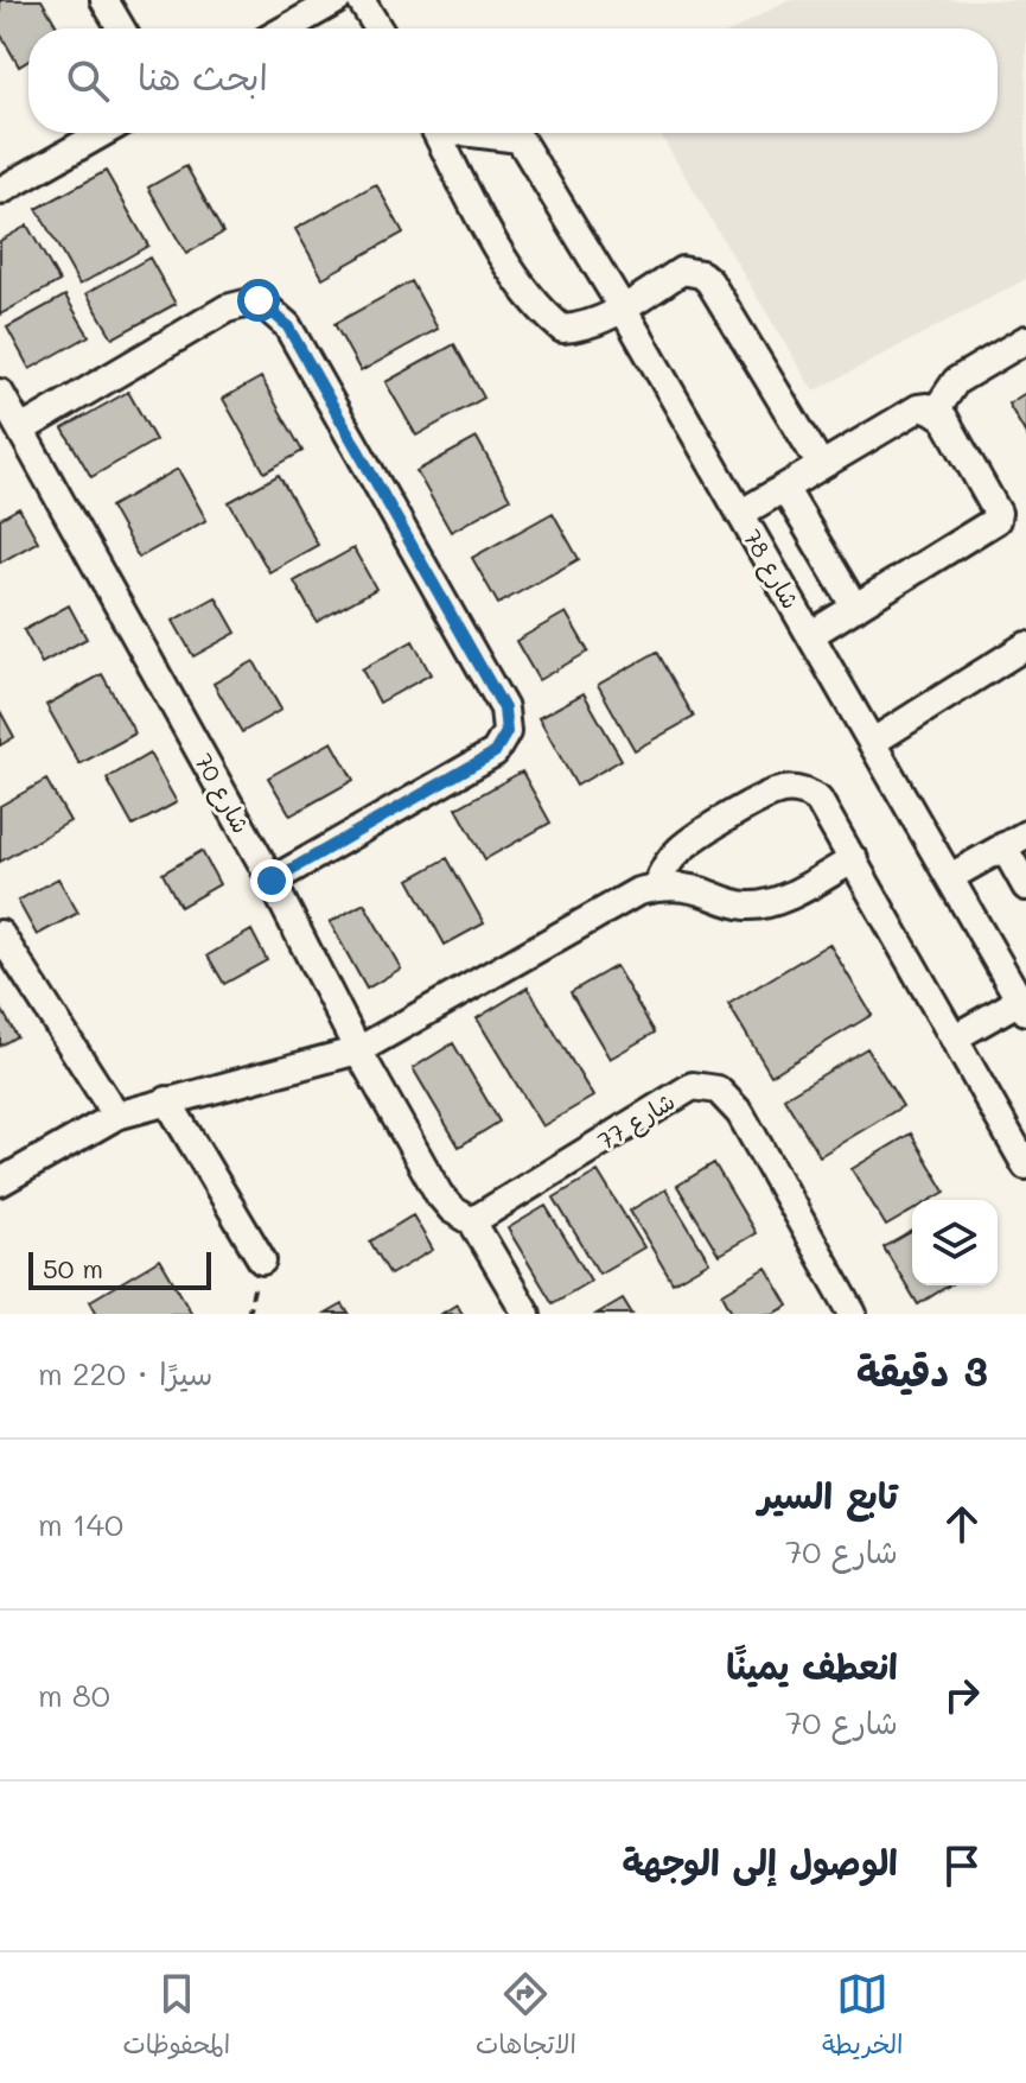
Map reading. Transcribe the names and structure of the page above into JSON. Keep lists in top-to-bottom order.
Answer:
{
  "streets": {
    "street": ["شارع 78", "شارع 70", "شارع 77"]
  },
  "crossings": [
    ["شارع 70", "شارع 77"]
  ],
  "scale_bar": "50 m",
  "page": {
    "search": "ابحث هنا",
    "scale": "50 m",
    "heading": ["3 دقيقة", "سيرًا · 220 m"],
    "list": [
      ["تابع السير", "شارع 70", "140 m"],
      ["انعطف يمينًا", "شارع 70", "80 m"],
      "الوصول إلى الوجهة"
    ],
    "nav": ["الخريطة", "الاتجاهات", "المحفوظات"]
  }
}
